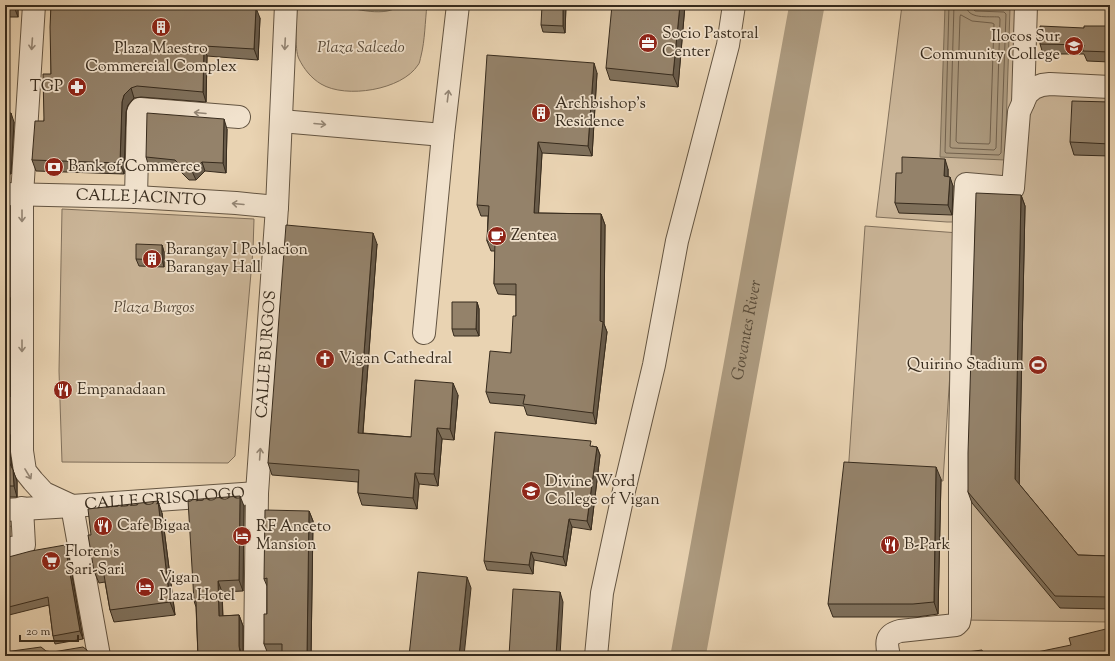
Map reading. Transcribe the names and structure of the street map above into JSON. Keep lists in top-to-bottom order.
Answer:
{
  "streets": {
    "street": ["CALLE JACINTO", "CALLE BURGOS", "CALLE CRISOLOGO"]
  },
  "crossings": [
    ["CALLE JACINTO", "CALLE BURGOS"],
    ["CALLE BURGOS", "CALLE CRISOLOGO"]
  ],
  "one_way": ["CALLE JACINTO"],
  "water": ["Govantes River"],
  "parks": ["Plaza Salcedo", "Plaza Burgos"],
  "places": {
    "building": ["Plaza Maestro Commercial Complex", "Archbishop's Residence", "Barangay I Poblacion Barangay Hall"],
    "office": ["Socio Pastoral Center"],
    "school or university": ["Ilocos Sur Community College", "Divine Word College of Vigan"],
    "pharmacy": ["TGP"],
    "bank": ["Bank of Commerce"],
    "cafe": ["Zentea"],
    "church": ["Vigan Cathedral"],
    "sports": ["Quirino Stadium"],
    "restaurant": ["Empanadaan", "Cafe Bigaa", "B-Park"],
    "hotel": ["RF Anceto Mansion", "Vigan Plaza Hotel"],
    "supermarket": ["Floren's Sari-Sari"]
  },
  "scale_bar": "20 m"
}
